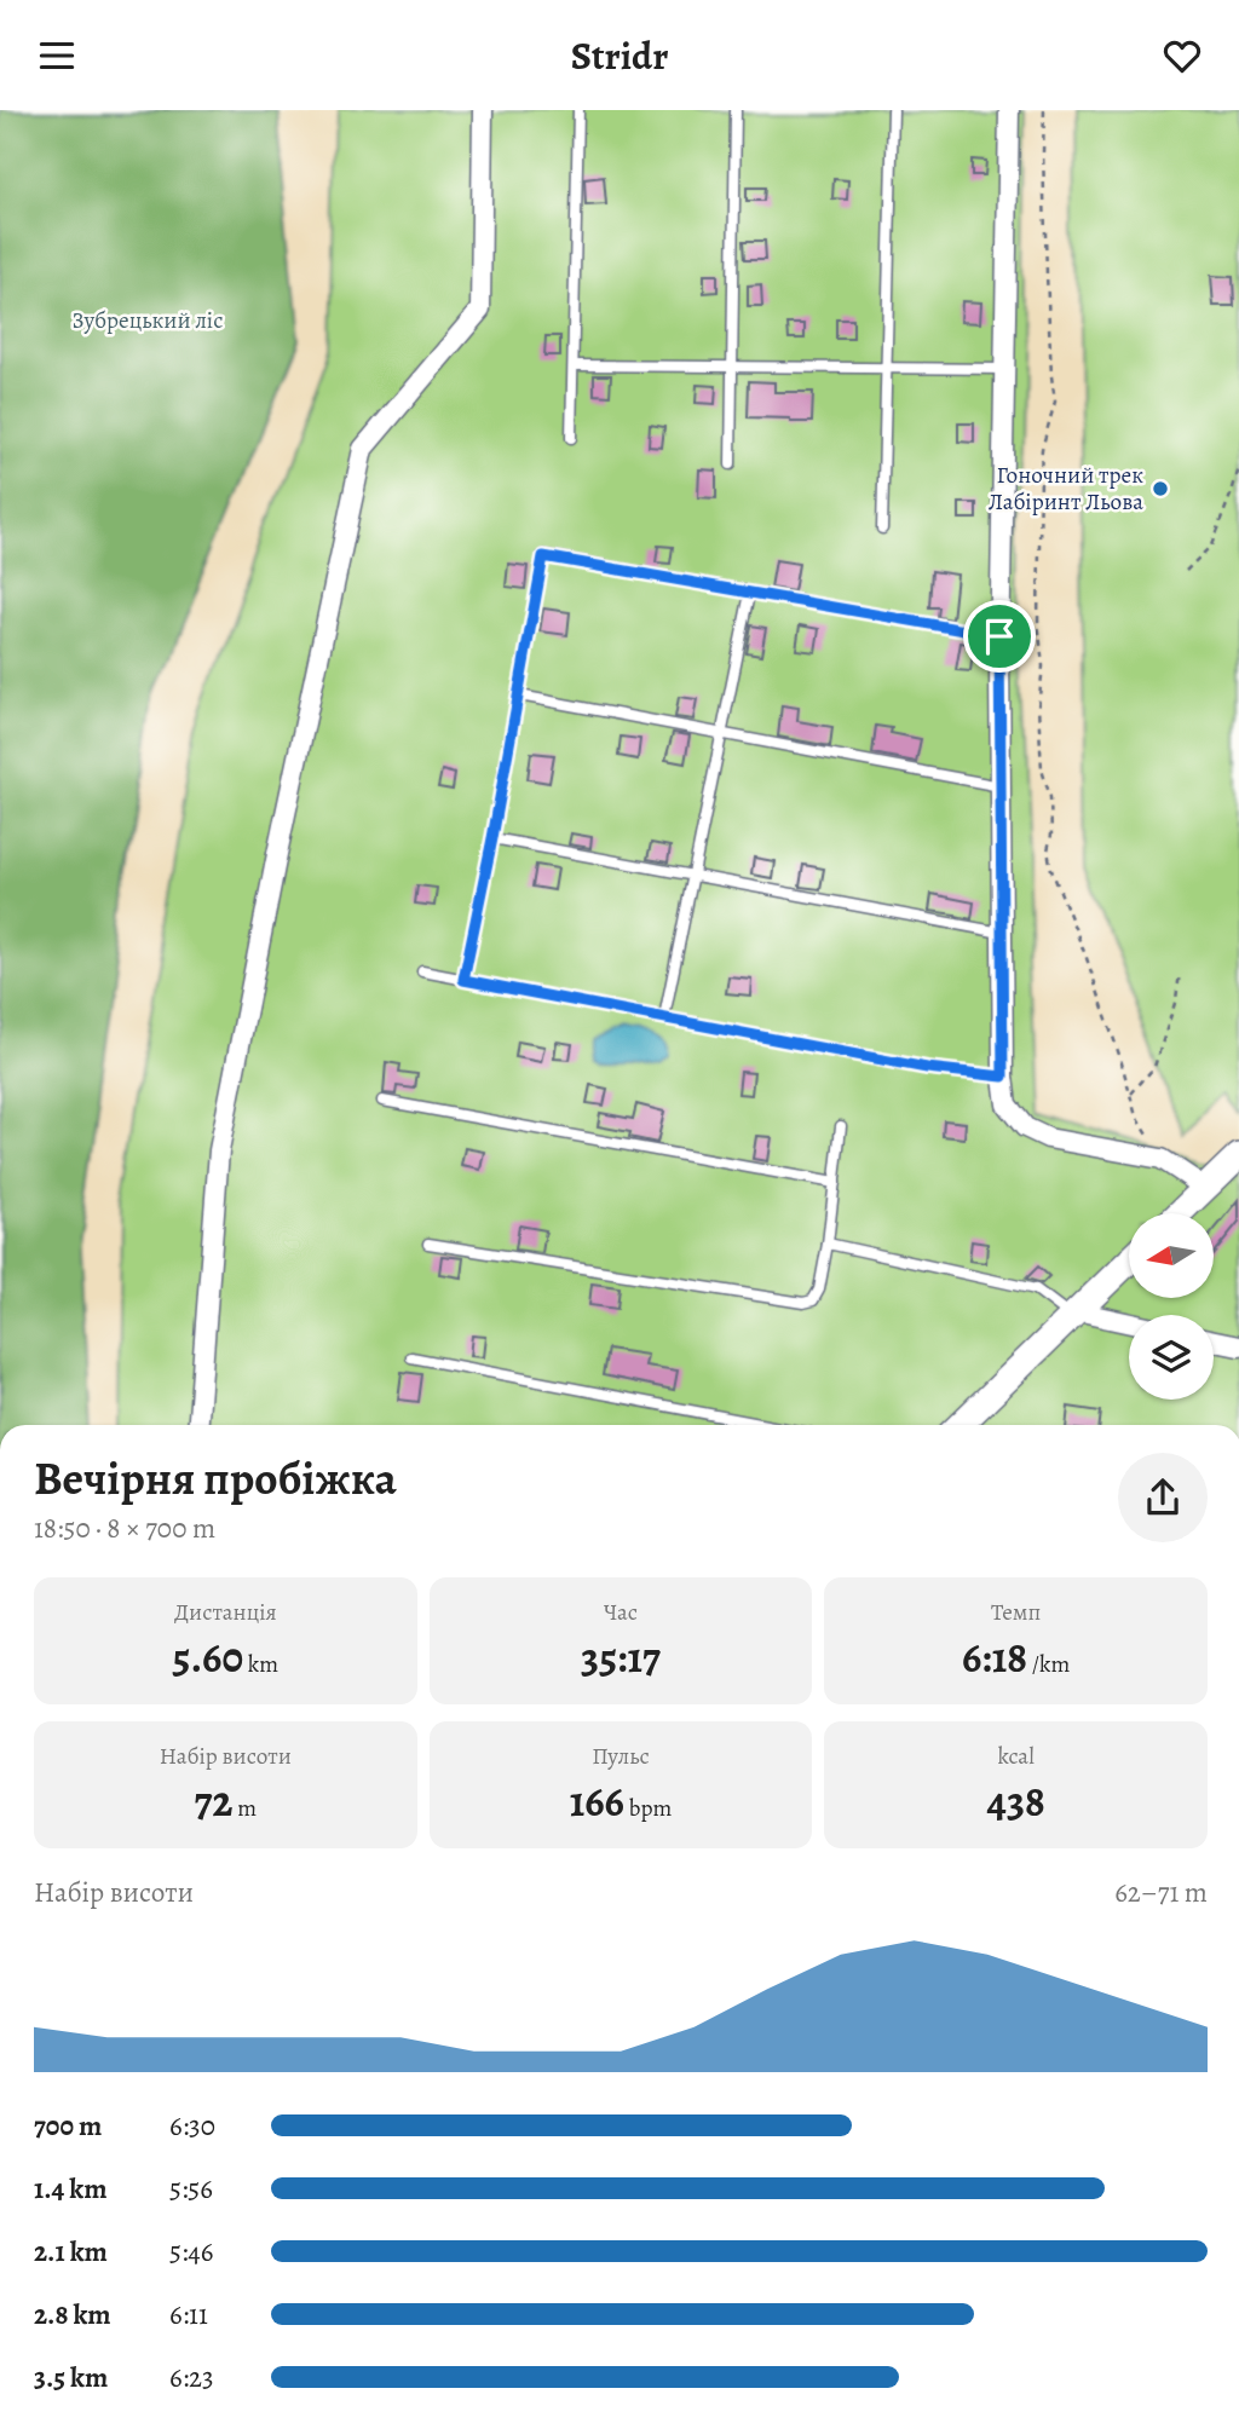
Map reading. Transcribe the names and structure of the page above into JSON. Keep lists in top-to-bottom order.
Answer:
{
  "parks": ["Зубрецький ліс"],
  "places": ["Гоночний трек Лабіринт Льова"],
  "north": "left",
  "page": {
    "header": "Stridr",
    "heading": ["Вечірня пробіжка", "18:50 · 8 × 700 m"],
    "stats": [
      ["Дистанція", "5.60 km"],
      ["Час", "35:17"],
      ["Темп", "6:18 /km"],
      ["Набір висоти", "72 m"],
      ["Пульс", "166 bpm"],
      ["kcal", "438"]
    ],
    "chart": ["Набір висоти", "62–71 m"],
    "list": [
      {
        "name": "700 m",
        "note": "6:30"
      },
      {
        "name": "1.4 km",
        "note": "5:56"
      },
      {
        "name": "2.1 km",
        "note": "5:46"
      },
      {
        "name": "2.8 km",
        "note": "6:11"
      },
      {
        "name": "3.5 km",
        "note": "6:23"
      }
    ]
  }
}
